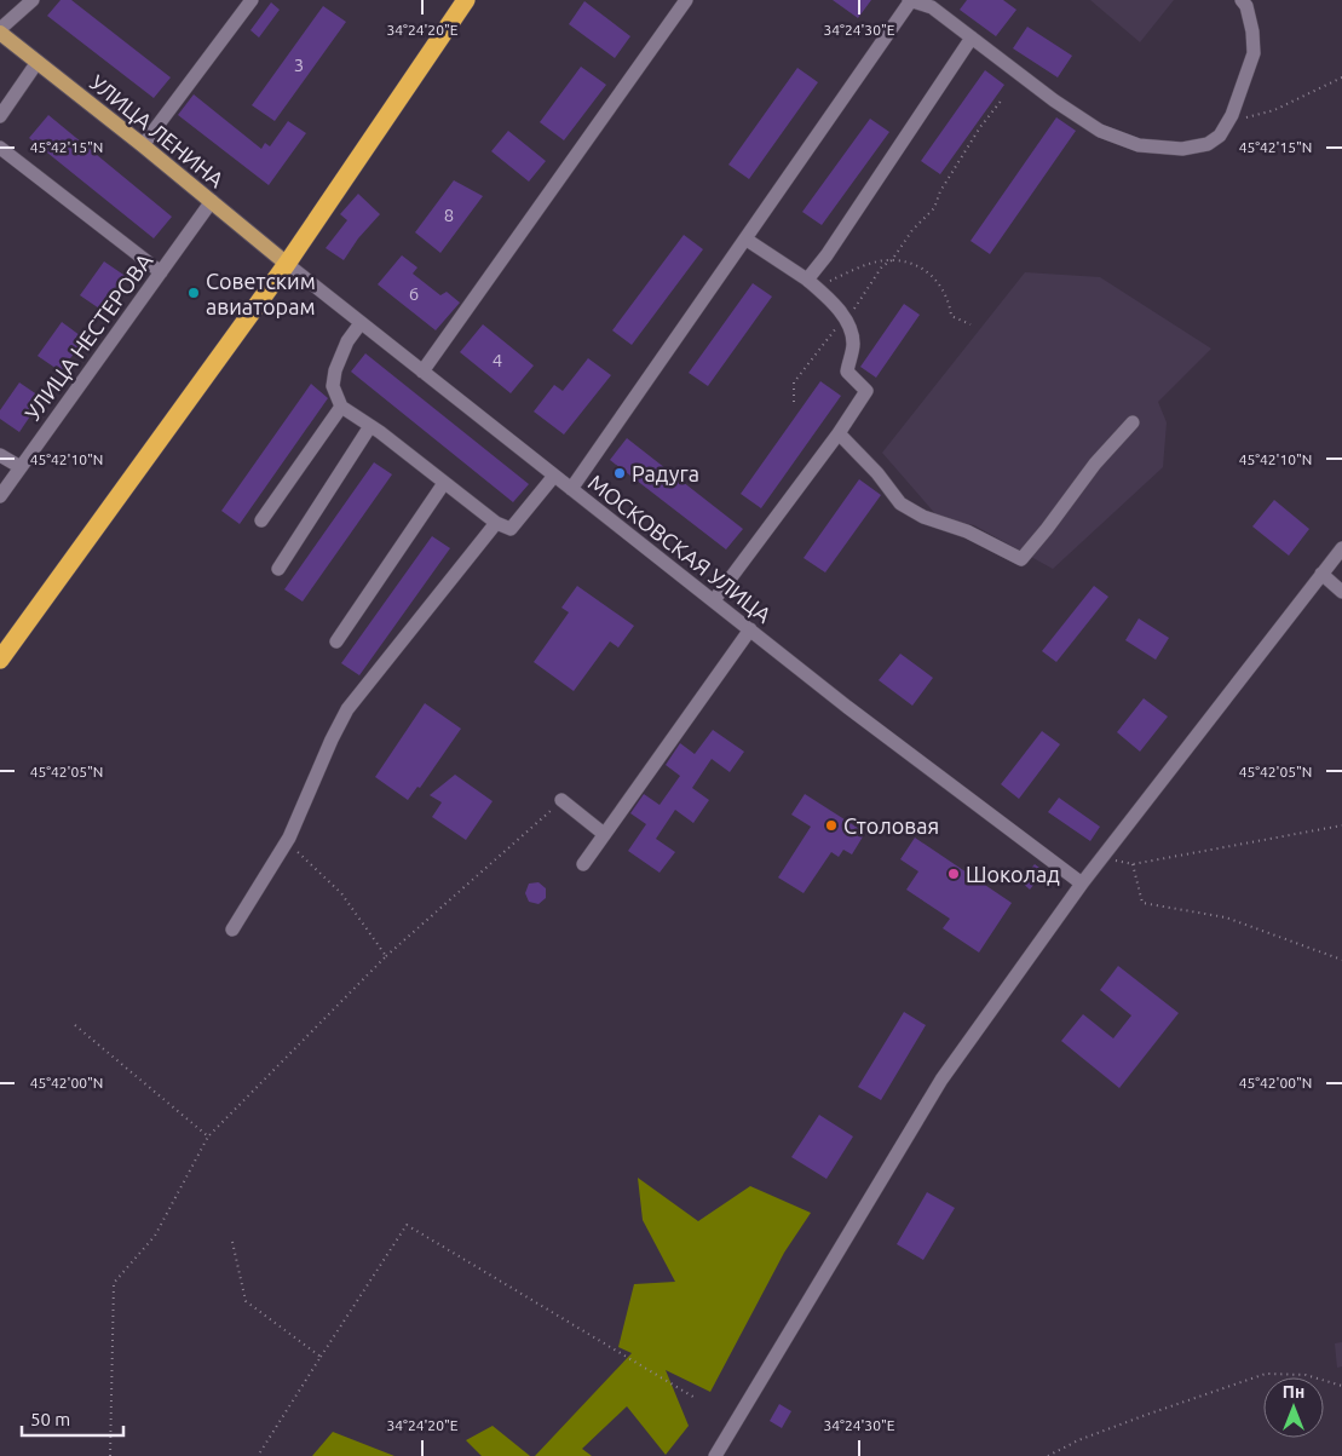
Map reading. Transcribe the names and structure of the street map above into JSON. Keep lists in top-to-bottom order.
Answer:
{
  "streets": {
    "main road": ["УЛИЦА ЛЕНИНА"],
    "street": ["УЛИЦА НЕСТЕРОВА", "МОСКОВСКАЯ УЛИЦА"]
  },
  "crossings": [
    ["УЛИЦА ЛЕНИНА", "УЛИЦА НЕСТЕРОВА"],
    ["УЛИЦА ЛЕНИНА", "МОСКОВСКАЯ УЛИЦА"]
  ],
  "places": [
    "Советским авиаторам",
    "Радуга",
    "Столовая",
    "Шоколад"
  ],
  "house_numbers": [
    "3",
    "8",
    "6",
    "4"
  ],
  "scale_bar": "50 m",
  "north": "top",
  "coordinates": [
    "34°24'20\"E",
    "34°24'30\"E",
    "45°42'15\"N",
    "45°42'10\"N",
    "45°42'05\"N",
    "45°42'00\"N"
  ]
}
